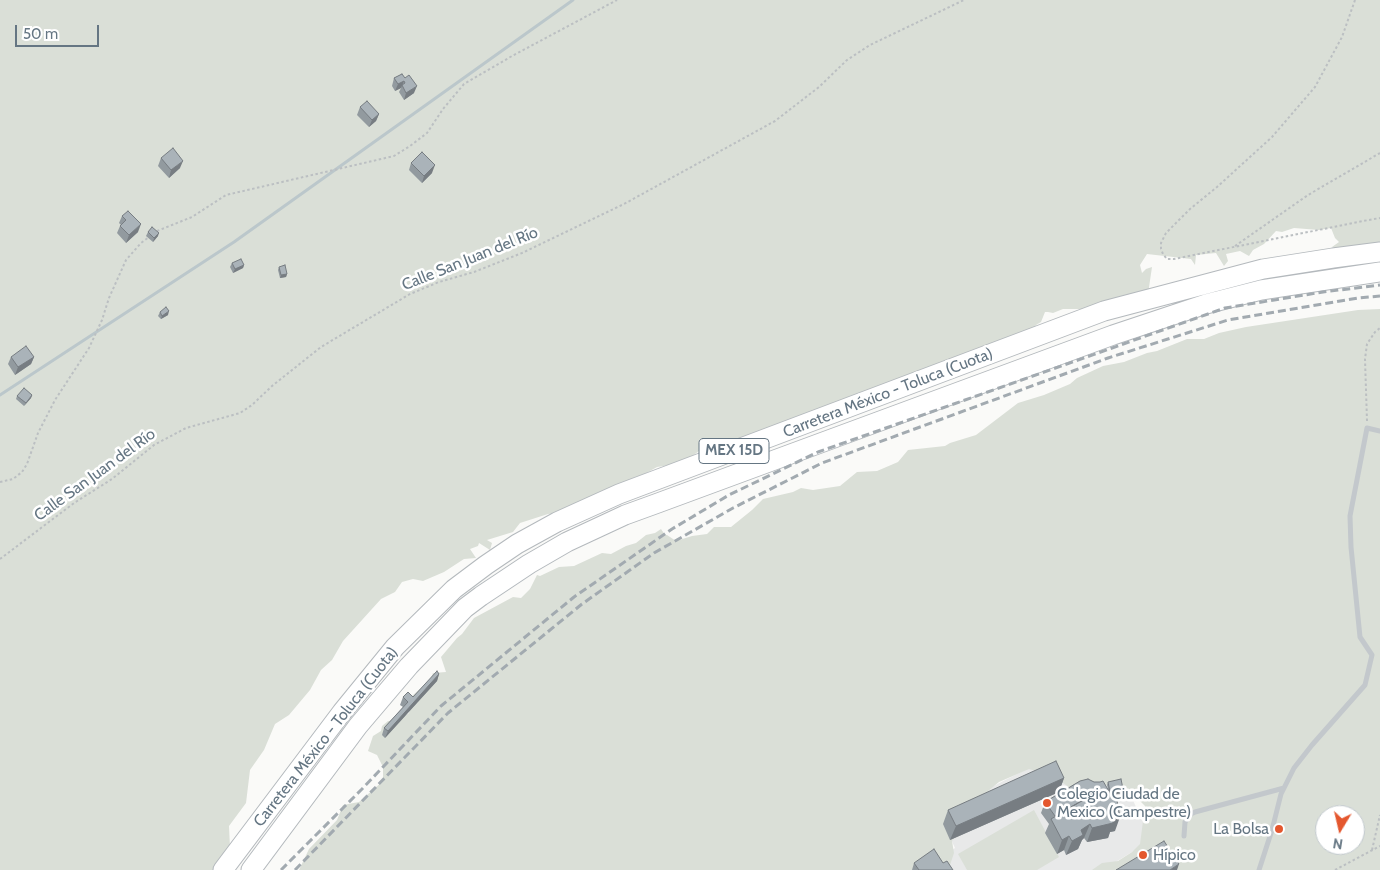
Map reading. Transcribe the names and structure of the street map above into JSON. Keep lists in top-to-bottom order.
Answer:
{
  "streets": {
    "highway": ["Carretera México - Toluca (Cuota)", "MEX 15D"],
    "path": ["Calle San Juan del Río"]
  },
  "places": ["Colegio Ciudad de Mexico (Campestre)", "La Bolsa", "Hípico"],
  "scale_bar": "50 m",
  "north": "bottom"
}
